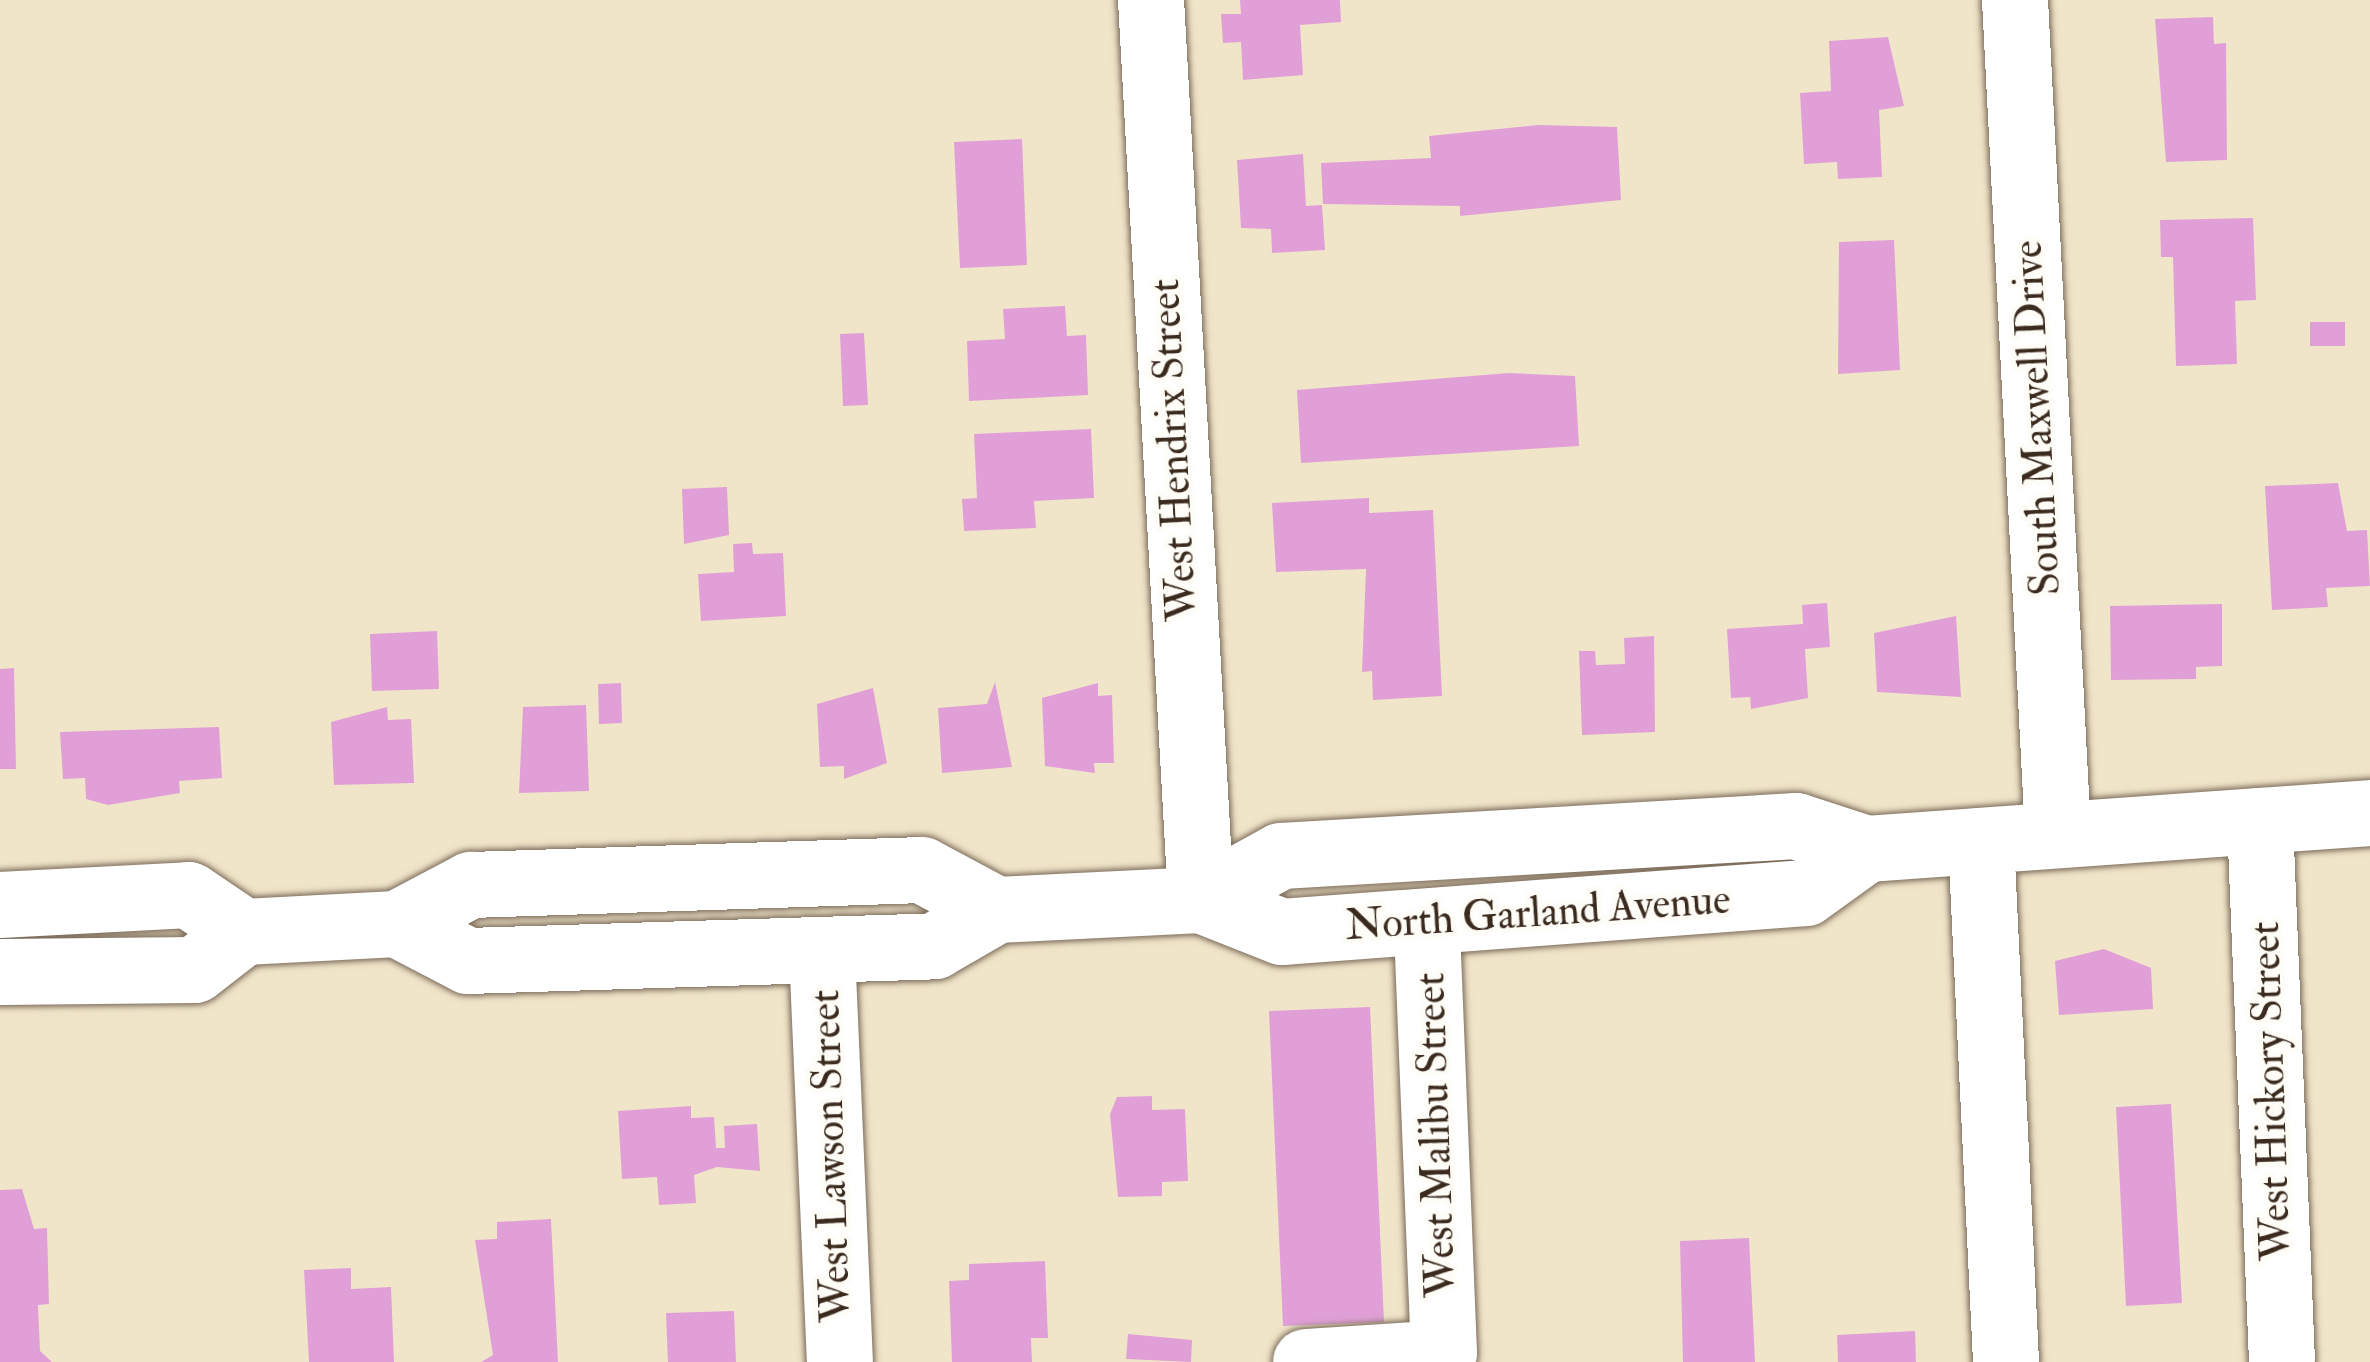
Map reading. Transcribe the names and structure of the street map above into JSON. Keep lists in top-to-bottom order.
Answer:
{
  "streets": {
    "main road": [
      "South Maxwell Drive",
      "West Hendrix Street",
      "North Garland Avenue",
      "West Hickory Street",
      "West Malibu Street",
      "West Lawson Street"
    ]
  },
  "crossings": [
    ["South Maxwell Drive", "North Garland Avenue"],
    ["West Hendrix Street", "North Garland Avenue"],
    ["North Garland Avenue", "West Hickory Street"],
    ["North Garland Avenue", "West Malibu Street"],
    ["North Garland Avenue", "West Lawson Street"]
  ]
}
